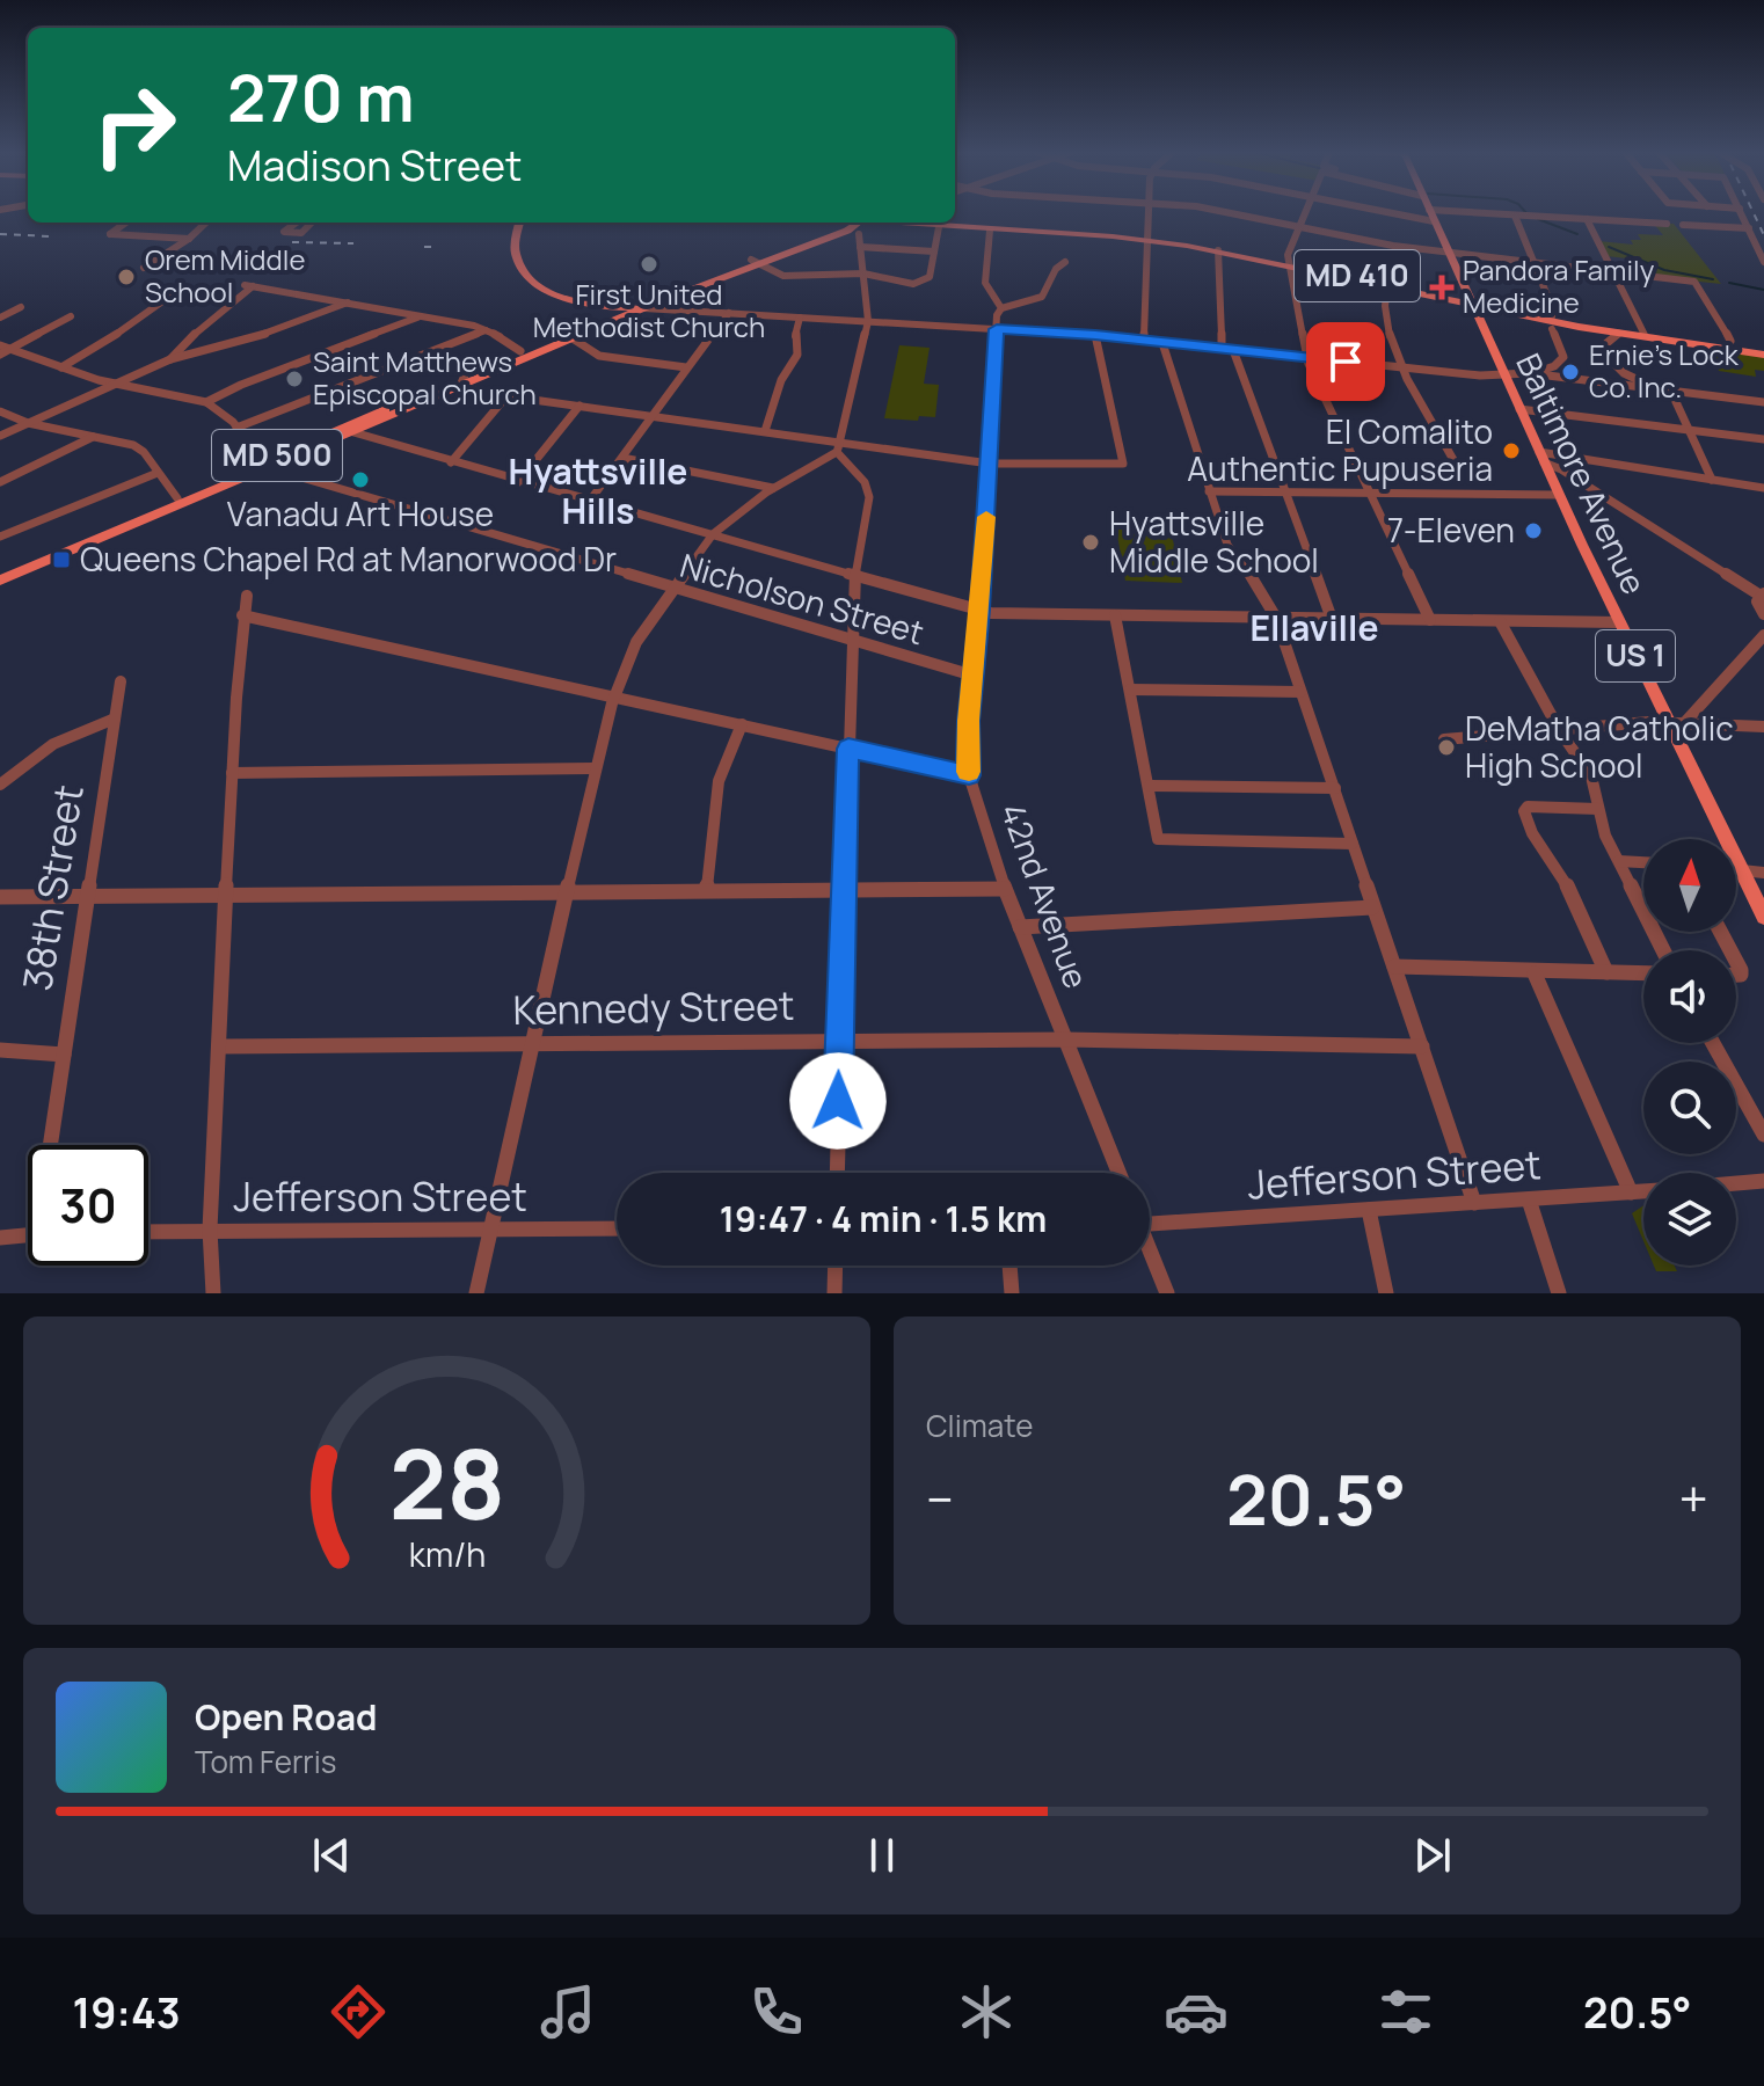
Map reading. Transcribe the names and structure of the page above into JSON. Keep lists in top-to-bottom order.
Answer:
{
  "streets": {
    "main road": [
      "MD 410",
      "MD 500",
      "Baltimore Avenue",
      "US 1"
    ],
    "street": [
      "Nicholson Street",
      "38th Street",
      "42nd Avenue",
      "Kennedy Street",
      "Jefferson Street"
    ]
  },
  "crossings": [
    ["MD 410", "Baltimore Avenue"],
    ["MD 500", "Nicholson Street"],
    ["Nicholson Street", "42nd Avenue"],
    ["42nd Avenue", "Kennedy Street"]
  ],
  "districts": ["Hyattsville Hills", "Ellaville"],
  "places": {
    "other": [
      "First United Methodist Church",
      "Orem Middle School",
      "Ernie's Lock Co. Inc.",
      "Saint Matthews Episcopal Church",
      "El Comalito Authentic Pupuseria",
      "Vanadu Art House",
      "7-Eleven",
      "Hyattsville Middle School",
      "DeMatha Catholic High School"
    ],
    "health": ["Pandora Family Medicine"],
    "transit": ["Queens Chapel Rd at Manorwood Dr"]
  },
  "north": "top",
  "page": {
    "turn": ["270 m", "Madison Street"],
    "limit": "30",
    "trip": "19:47 · 4 min · 1.5 km",
    "tile": "Climate",
    "heat": ["−", "20.5°", "+"],
    "song": ["Open Road", "Tom Ferris"],
    "tabs": ["19:43", "20.5°"],
    "gauge": ["28", "km/h"]
  }
}
